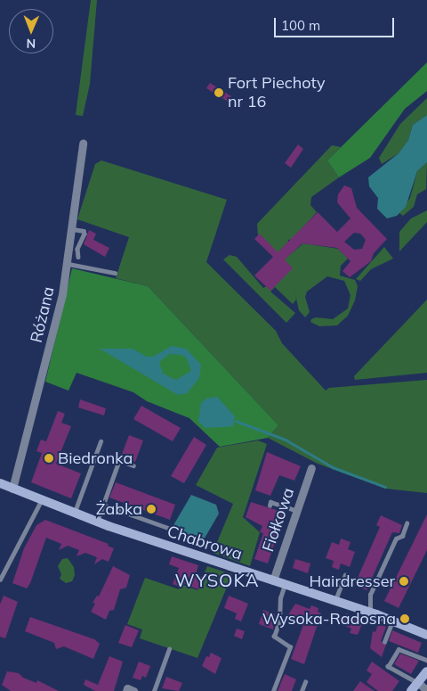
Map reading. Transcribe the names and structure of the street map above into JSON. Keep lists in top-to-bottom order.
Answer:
{
  "streets": {
    "street": ["Różana", "Fiołkowa", "Chabrowa"]
  },
  "crossings": [
    ["Różana", "Chabrowa"],
    ["Fiołkowa", "Chabrowa"]
  ],
  "districts": ["WYSOKA"],
  "places": [
    "Fort Piechoty nr 16",
    "Biedronka",
    "Żabka",
    "Hairdresser",
    "Wysoka-Radosna"
  ],
  "scale_bar": "100 m",
  "north": "bottom"
}
